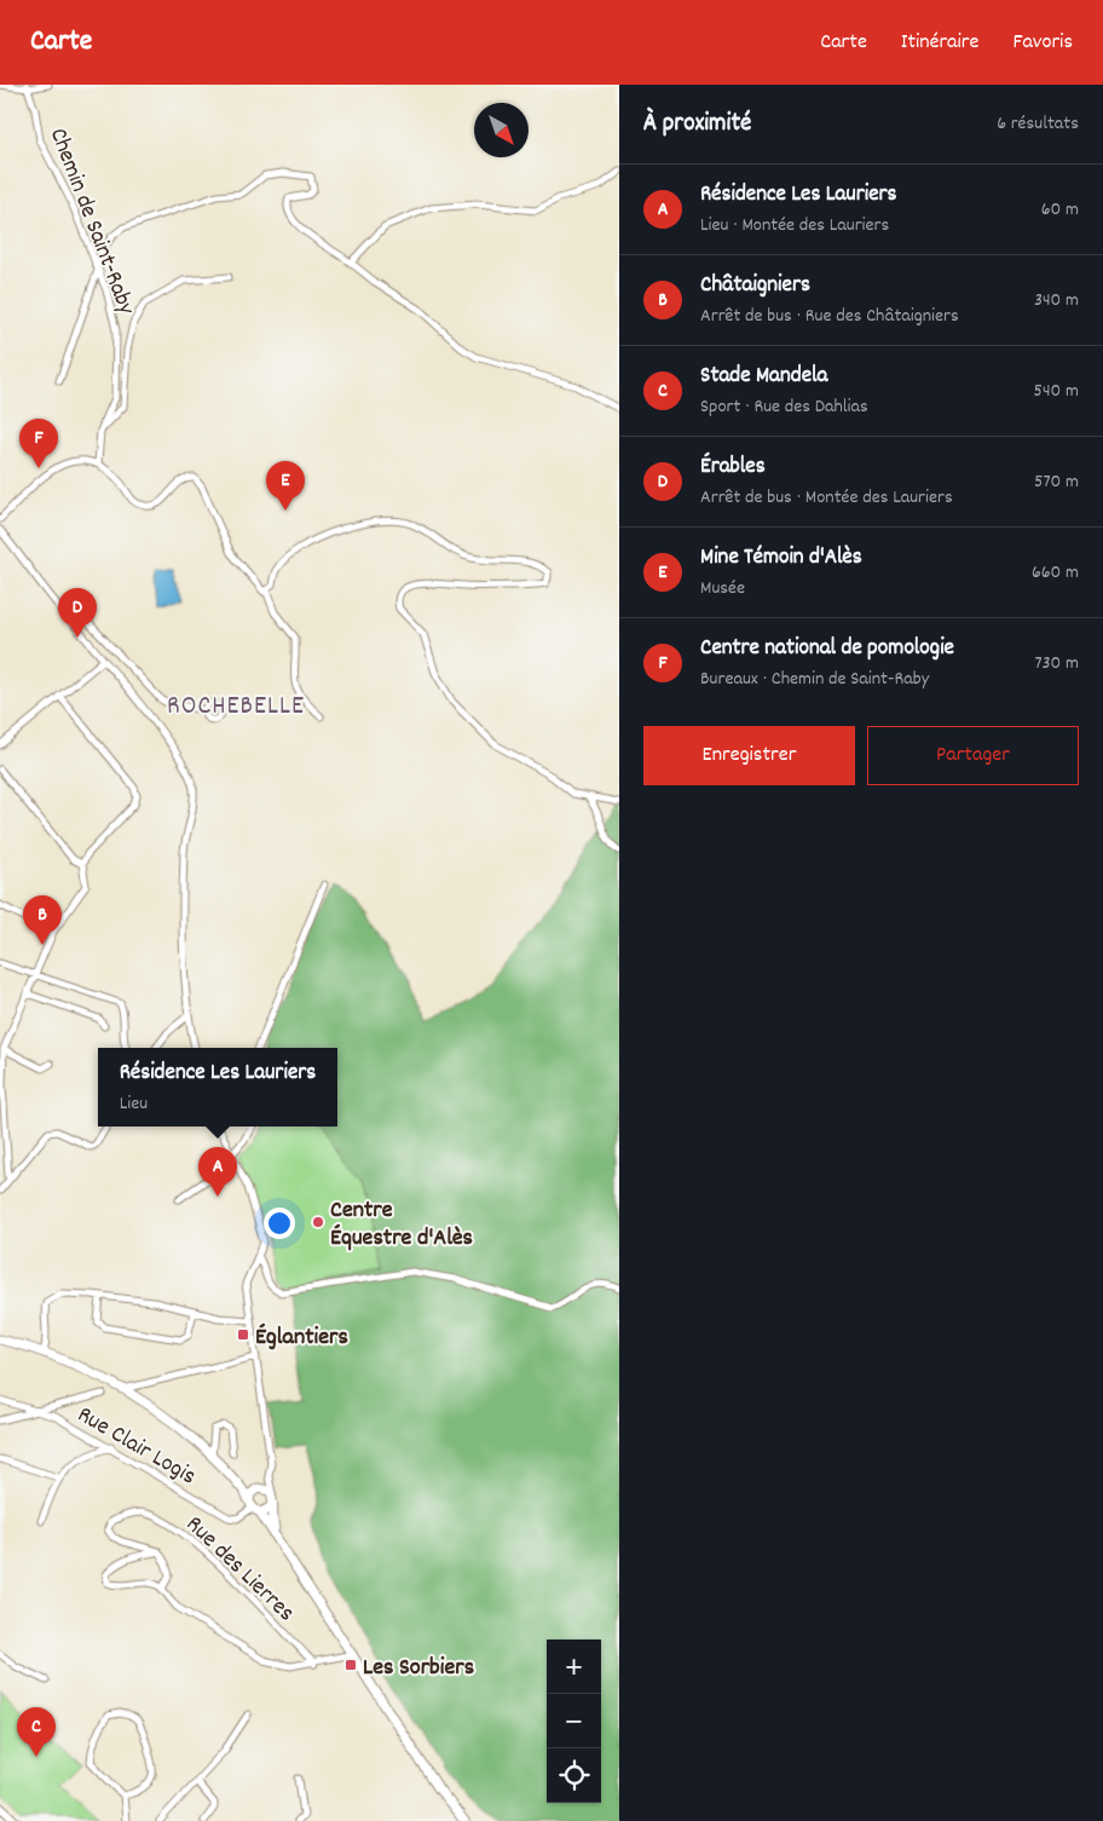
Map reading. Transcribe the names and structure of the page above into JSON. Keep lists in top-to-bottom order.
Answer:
{
  "streets": {
    "street": ["Chemin de Saint-Raby", "Rue Clair Logis", "Rue des Lierres"]
  },
  "districts": ["ROCHEBELLE"],
  "places": {
    "other": ["Centre Équestre d'Alès"],
    "transit": ["Églantiers", "Les Sorbiers"]
  },
  "north": "bottom right",
  "page": {
    "header": "Carte",
    "nav": ["Carte", "Itinéraire", "Favoris"],
    "heading": ["À proximité", "6 résultats"],
    "list": [
      {
        "mark": "A",
        "name": "Résidence Les Lauriers",
        "note": "Lieu · Montée des Lauriers",
        "value": "60 m"
      },
      {
        "mark": "B",
        "name": "Châtaigniers",
        "note": "Arrêt de bus · Rue des Châtaigniers",
        "value": "340 m"
      },
      {
        "mark": "C",
        "name": "Stade Mandela",
        "note": "Sport · Rue des Dahlias",
        "value": "540 m"
      },
      {
        "mark": "D",
        "name": "Érables",
        "note": "Arrêt de bus · Montée des Lauriers",
        "value": "570 m"
      },
      {
        "mark": "E",
        "name": "Mine Témoin d'Alès",
        "note": "Musée",
        "value": "660 m"
      },
      {
        "mark": "F",
        "name": "Centre national de pomologie",
        "note": "Bureaux · Chemin de Saint-Raby",
        "value": "730 m"
      }
    ],
    "pins": [
      "F",
      "E",
      "D",
      "B",
      "A",
      "C"
    ],
    "buttons": ["Enregistrer", "Partager"],
    "popup": ["Résidence Les Lauriers", "Lieu"],
    "map_buttons": ["+", "−"]
  }
}
